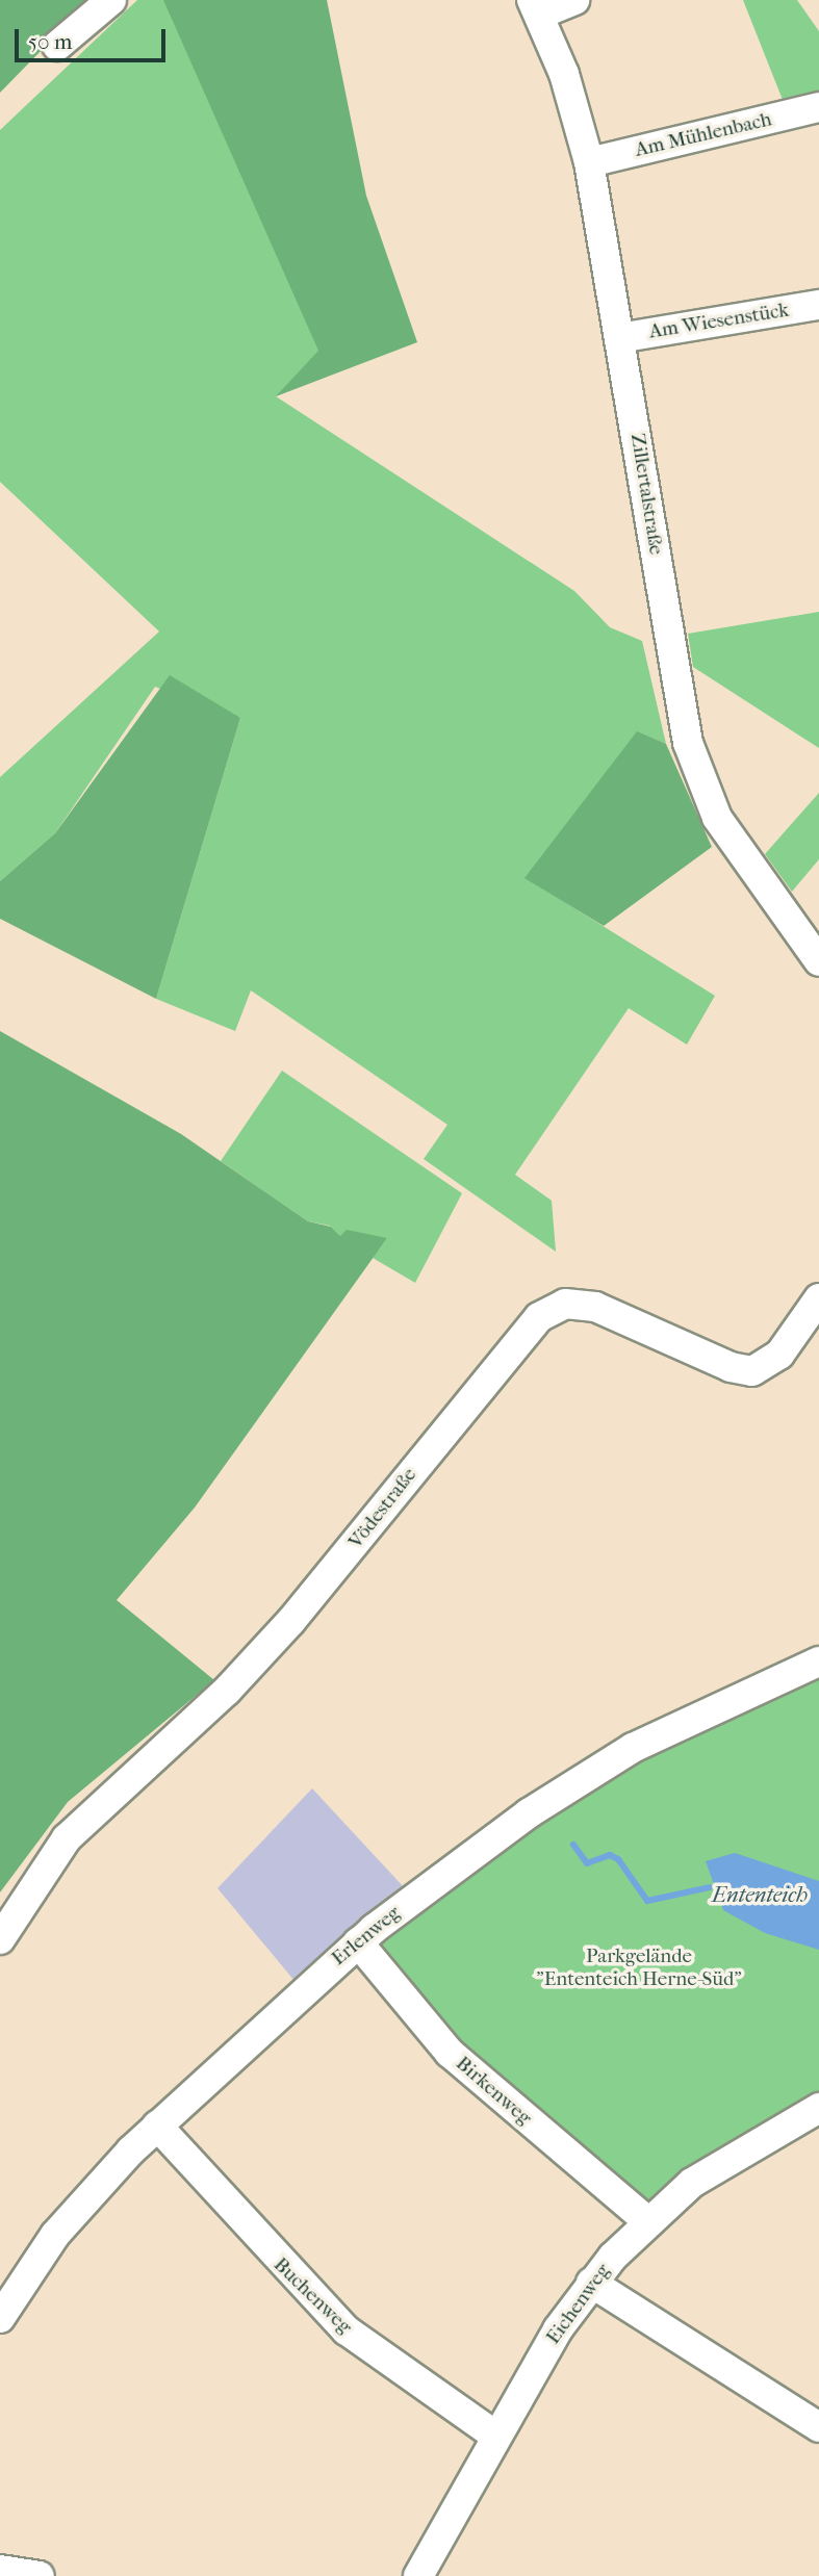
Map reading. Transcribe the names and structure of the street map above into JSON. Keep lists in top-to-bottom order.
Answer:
{
  "streets": {
    "street": [
      "Am Mühlenbach",
      "Am Wiesenstück",
      "Zillertalstraße",
      "Vödestraße",
      "Erlenweg",
      "Birkenweg",
      "Buchenweg",
      "Eichenweg"
    ]
  },
  "crossings": [
    ["Am Mühlenbach", "Zillertalstraße"],
    ["Am Wiesenstück", "Zillertalstraße"],
    ["Erlenweg", "Birkenweg"],
    ["Erlenweg", "Buchenweg"],
    ["Birkenweg", "Eichenweg"],
    ["Buchenweg", "Eichenweg"]
  ],
  "water": ["Ententeich"],
  "parks": ["Parkgelände \"Ententeich Herne-Süd\""],
  "scale_bar": "50 m"
}
